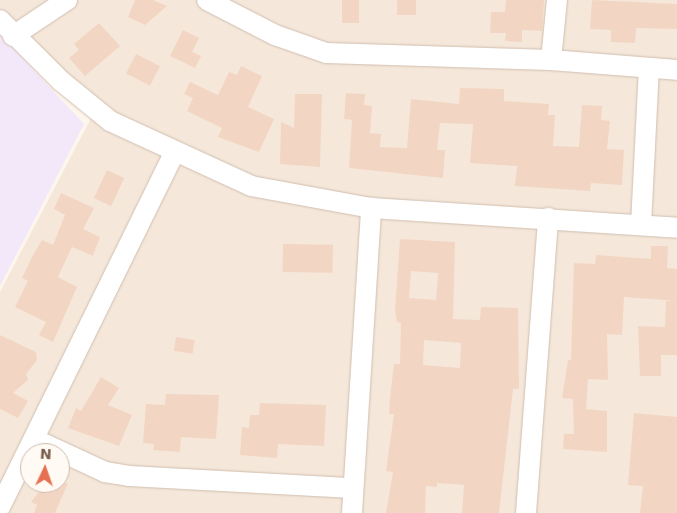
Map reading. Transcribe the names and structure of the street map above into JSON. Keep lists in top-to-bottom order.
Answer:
{
  "north": "top"
}
